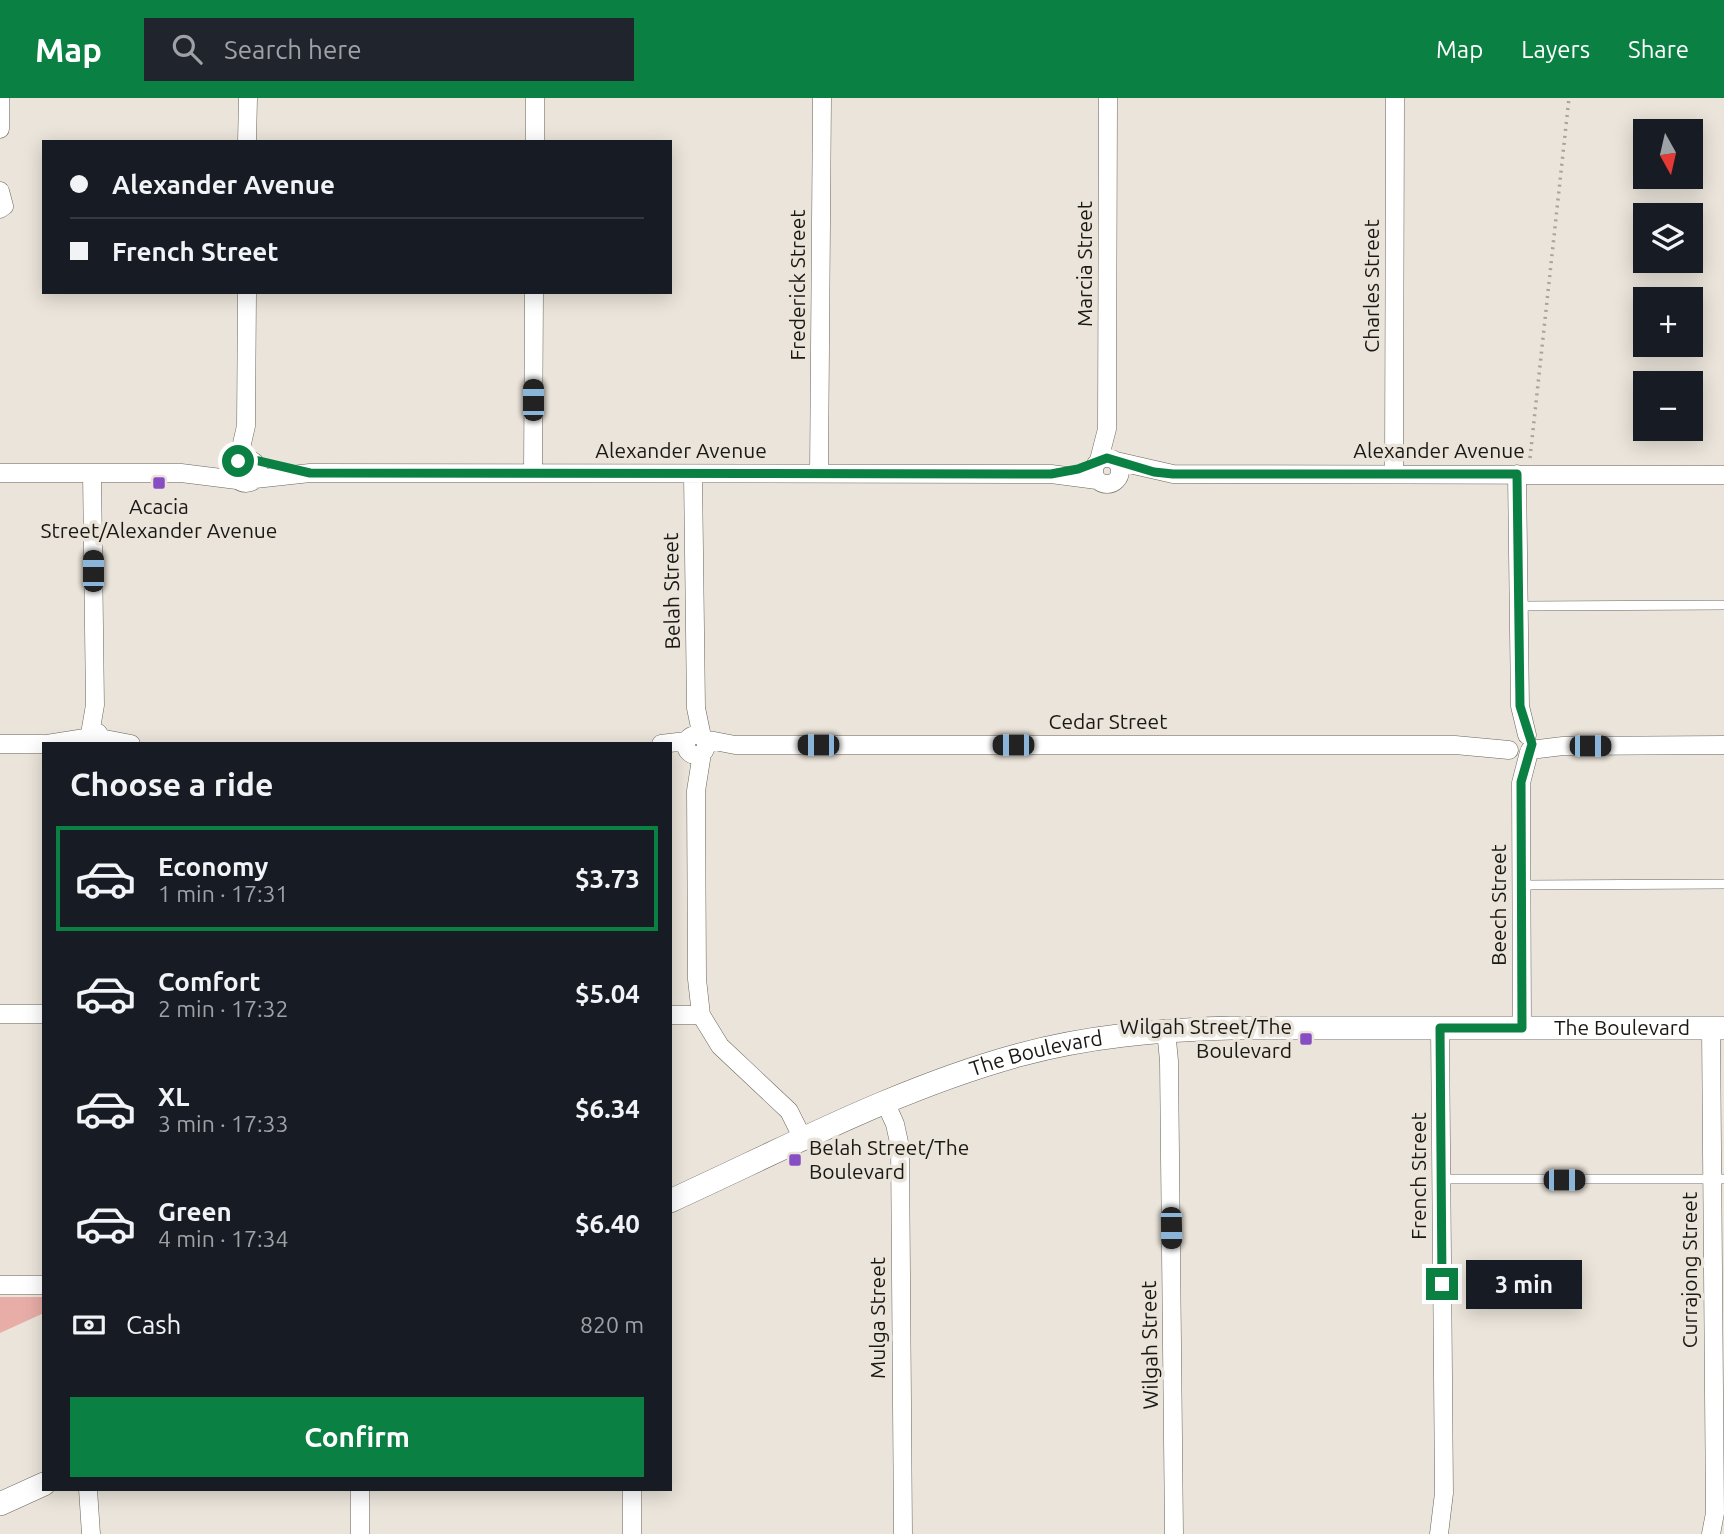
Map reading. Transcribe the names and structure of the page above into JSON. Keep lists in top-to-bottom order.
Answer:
{
  "streets": {
    "street": [
      "Marcia Street",
      "Frederick Street",
      "Charles Street",
      "Alexander Avenue",
      "Belah Street",
      "Cedar Street",
      "Beech Street",
      "The Boulevard",
      "French Street",
      "Currajong Street",
      "Mulga Street",
      "Wilgah Street"
    ]
  },
  "crossings": [
    ["Marcia Street", "Alexander Avenue"],
    ["Frederick Street", "Alexander Avenue"],
    ["Charles Street", "Alexander Avenue"],
    ["Alexander Avenue", "Belah Street"],
    ["Alexander Avenue", "Beech Street"],
    ["Belah Street", "Cedar Street"],
    ["Belah Street", "The Boulevard"],
    ["Cedar Street", "Beech Street"],
    ["Beech Street", "The Boulevard"],
    ["The Boulevard", "French Street"],
    ["The Boulevard", "Currajong Street"],
    ["The Boulevard", "Mulga Street"],
    ["The Boulevard", "Wilgah Street"]
  ],
  "places": {
    "transit": ["Acacia Street/Alexander Avenue", "Wilgah Street/The Boulevard", "Belah Street/The Boulevard"]
  },
  "north": "bottom",
  "page": {
    "header": "Map",
    "search": "Search here",
    "nav": ["Map", "Layers", "Share"],
    "map_buttons": ["+", "−"],
    "banner": ["Alexander Avenue", "French Street"],
    "heading": "Choose a ride",
    "list": [
      {
        "name": "Economy",
        "note": "1 min · 17:31",
        "value": "$3.73"
      },
      {
        "name": "Comfort",
        "note": "2 min · 17:32",
        "value": "$5.04"
      },
      {
        "name": "XL",
        "note": "3 min · 17:33",
        "value": "$6.34"
      },
      {
        "name": "Green",
        "note": "4 min · 17:34",
        "value": "$6.40"
      }
    ],
    "bubble": "3 min",
    "pay": ["Cash", "820 m"],
    "buttons": "Confirm"
  }
}
